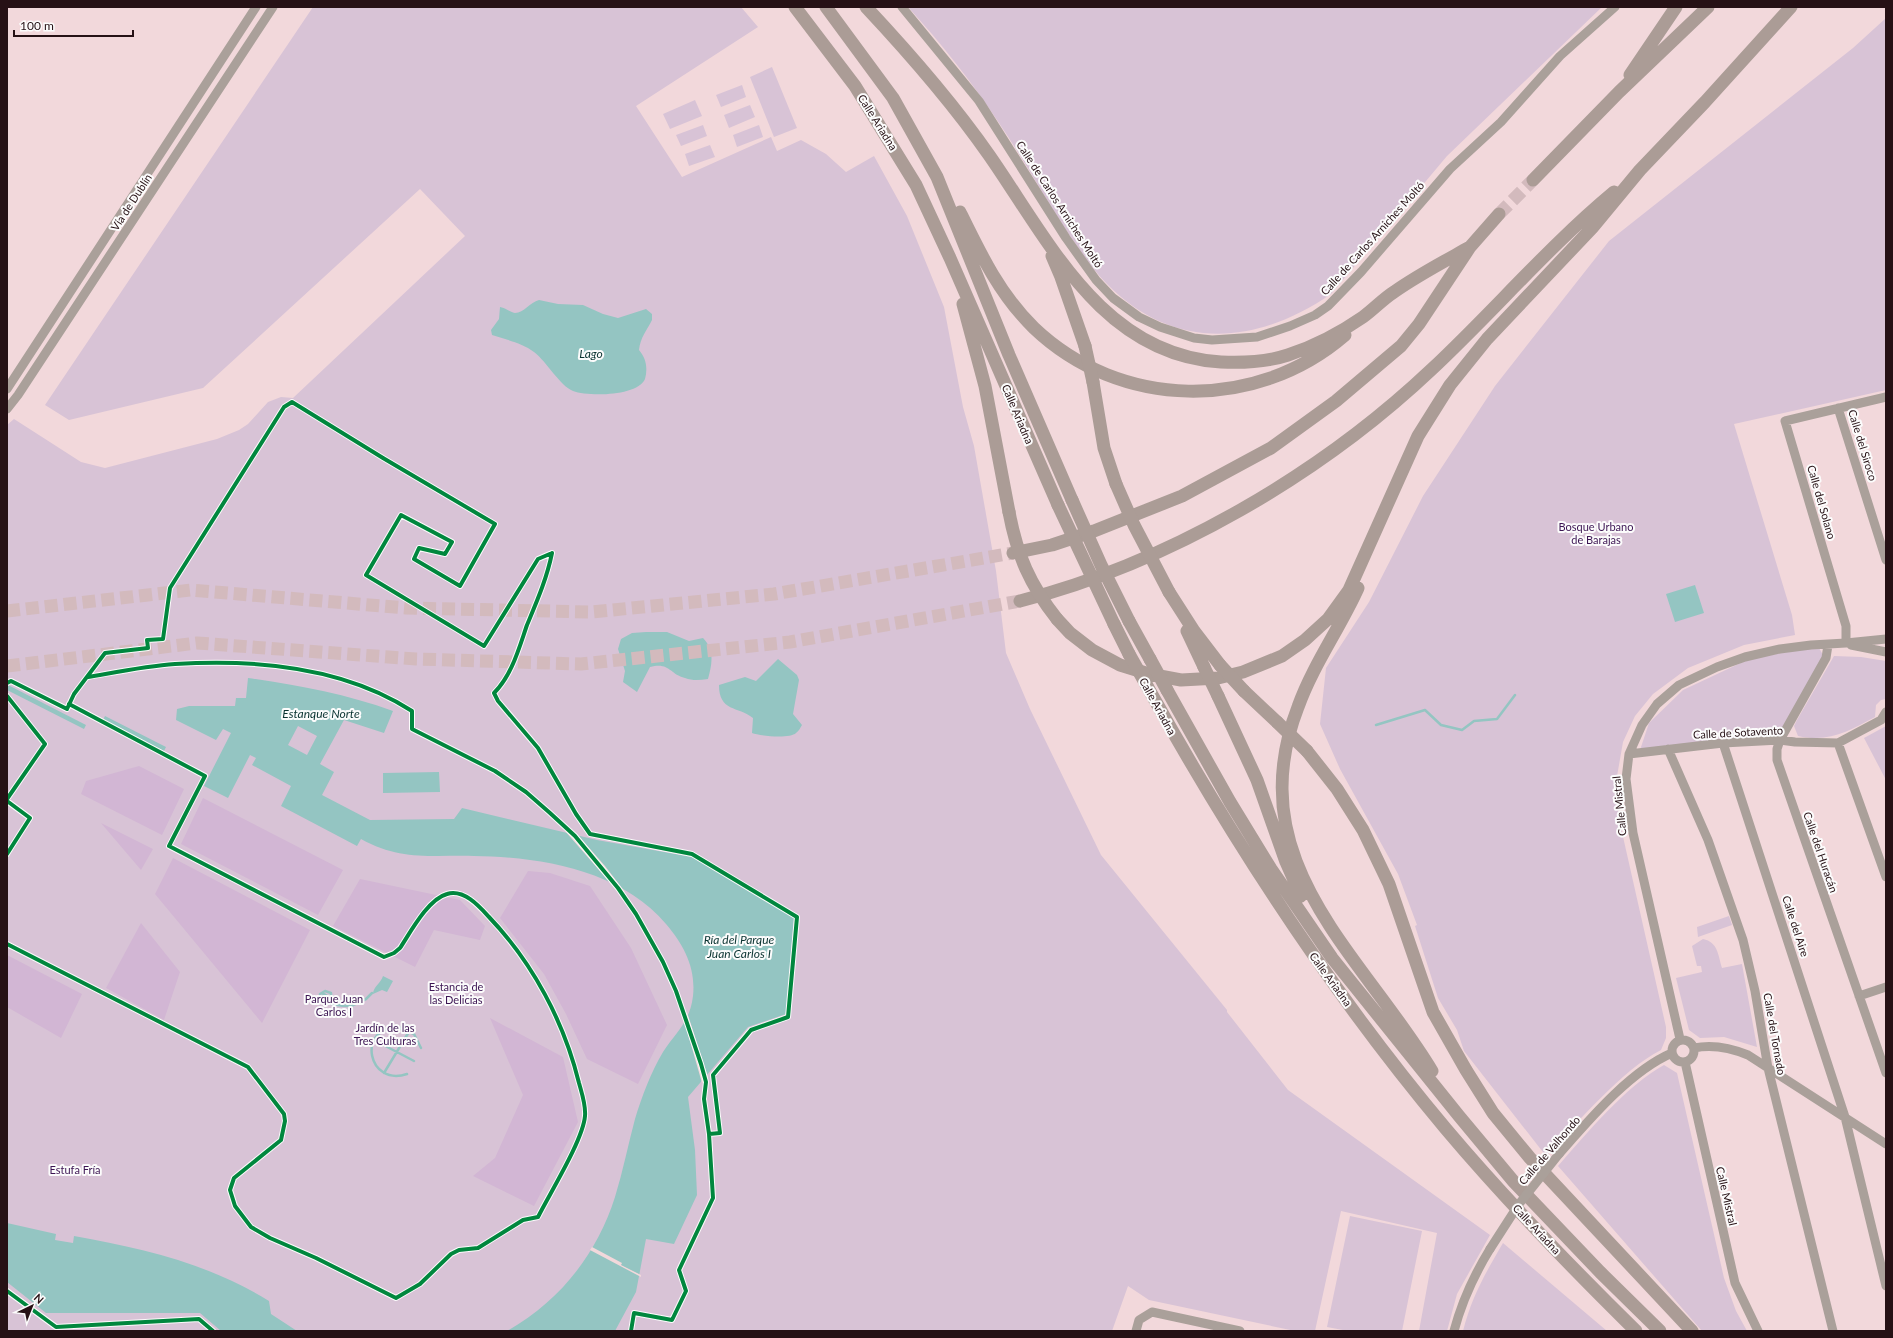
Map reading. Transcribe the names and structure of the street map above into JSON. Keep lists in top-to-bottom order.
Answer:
{
  "streets": {
    "highway": ["Calle Ariadna"],
    "street": [
      "Vía de Dublín",
      "Calle de Carlos Arniches Moltó",
      "Calle del Siroco",
      "Calle del Solano",
      "Calle de Sotavento",
      "Calle Mistral",
      "Calle del Huracán",
      "Calle del Aire",
      "Calle del Tornado",
      "Calle de Valhondo"
    ]
  },
  "crossings": [
    ["Calle del Siroco", "Calle del Solano"],
    ["Calle del Solano", "Calle Mistral"],
    ["Calle de Sotavento", "Calle Mistral"],
    ["Calle de Sotavento", "Calle del Huracán"],
    ["Calle de Sotavento", "Calle del Aire"],
    ["Calle de Sotavento", "Calle del Tornado"],
    ["Calle Mistral", "Calle del Huracán"],
    ["Calle Mistral", "Calle de Valhondo"]
  ],
  "water": ["Lago", "Estanque Norte", "Ría del Parque Juan Carlos I"],
  "parks": [
    "Bosque Urbano de Barajas",
    "Estancia de las Delicias",
    "Parque Juan Carlos I",
    "Jardín de las Tres Culturas",
    "Estufa Fría"
  ],
  "scale_bar": "100 m",
  "north": "top right"
}
